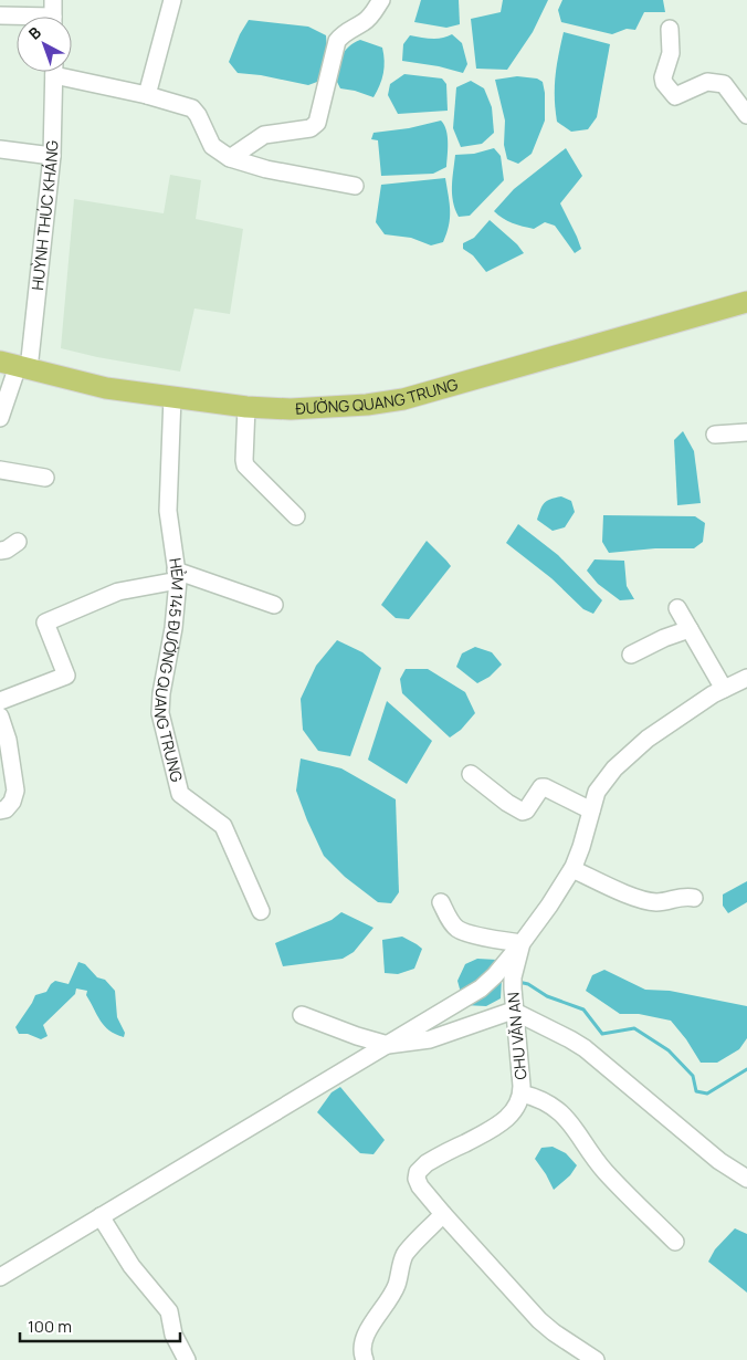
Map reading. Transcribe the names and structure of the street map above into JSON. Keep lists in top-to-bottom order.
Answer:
{
  "streets": {
    "main road": ["ĐƯỜNG QUANG TRUNG"],
    "street": ["HUỲNH THÚC KHÁNG", "HẺM 145 ĐƯỜNG QUANG TRUNG", "CHU VĂN AN"]
  },
  "crossings": [
    ["HUỲNH THÚC KHÁNG", "ĐƯỜNG QUANG TRUNG"],
    ["ĐƯỜNG QUANG TRUNG", "HẺM 145 ĐƯỜNG QUANG TRUNG"]
  ],
  "scale_bar": "100 m",
  "north": "top left"
}
